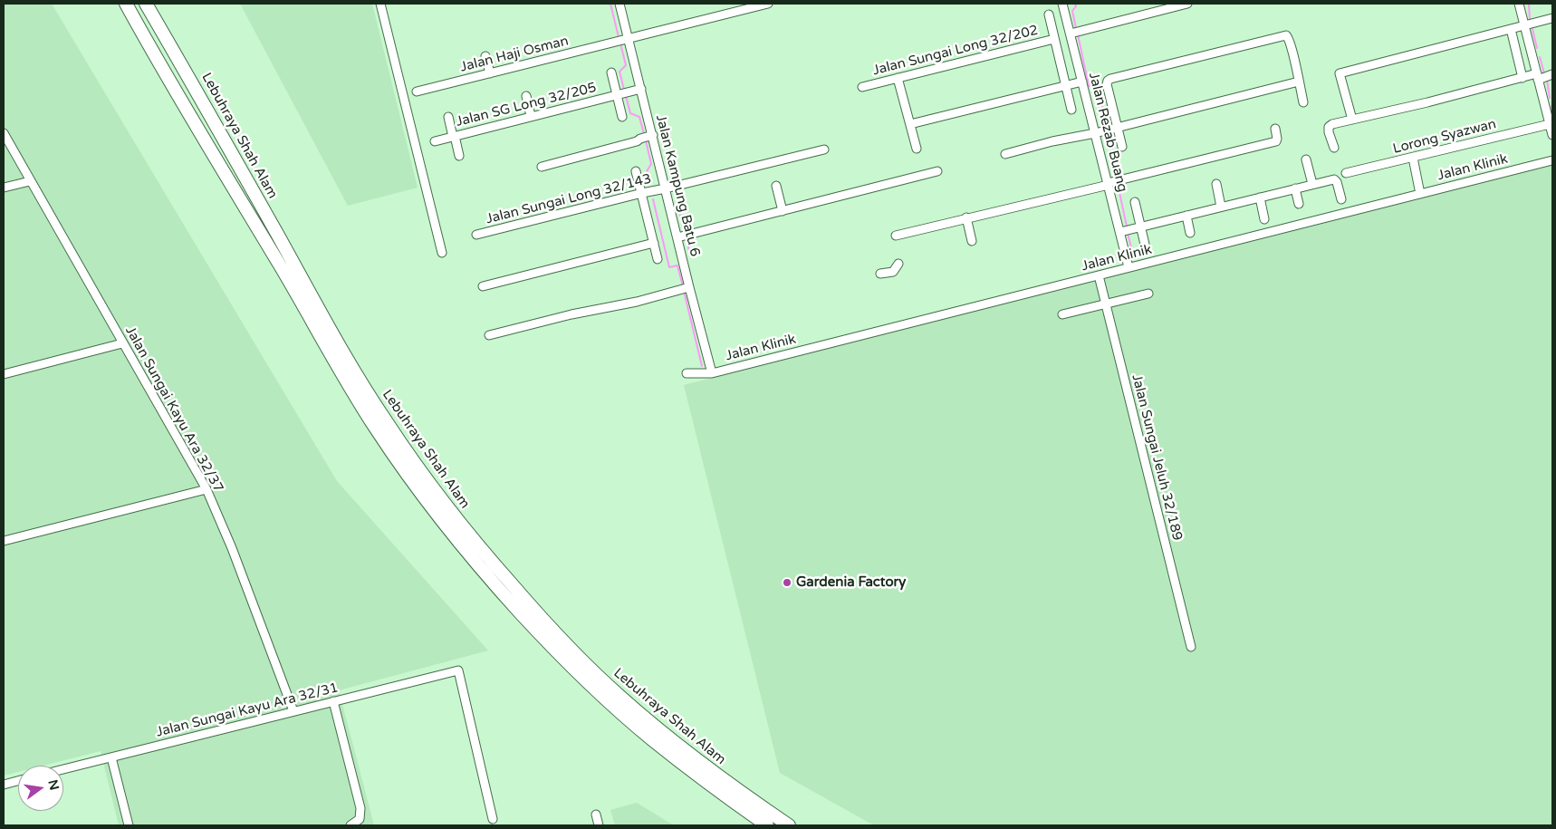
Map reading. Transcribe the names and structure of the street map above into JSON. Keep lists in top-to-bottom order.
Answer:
{
  "streets": {
    "highway": ["Lebuhraya Shah Alam"],
    "street": [
      "Jalan Sungai Long 32/202",
      "Jalan Haji Osman",
      "Jalan SG Long 32/205",
      "Jalan Rezab Buang",
      "Lorong Syazwan",
      "Jalan Klinik",
      "Jalan Kampung Batu 6",
      "Jalan Sungai Long 32/143",
      "Jalan Sungai Kayu Ara 32/37",
      "Jalan Sungai Jeluh 32/189",
      "Jalan Sungai Kayu Ara 32/31"
    ]
  },
  "crossings": [
    ["Jalan Haji Osman", "Jalan Kampung Batu 6"],
    ["Jalan SG Long 32/205", "Jalan Kampung Batu 6"],
    ["Jalan Rezab Buang", "Jalan Klinik"],
    ["Jalan Klinik", "Jalan Kampung Batu 6"],
    ["Jalan Klinik", "Jalan Sungai Jeluh 32/189"],
    ["Jalan Kampung Batu 6", "Jalan Sungai Long 32/143"],
    ["Jalan Sungai Kayu Ara 32/37", "Jalan Sungai Kayu Ara 32/31"]
  ],
  "places": ["Gardenia Factory"],
  "north": "right"
}
